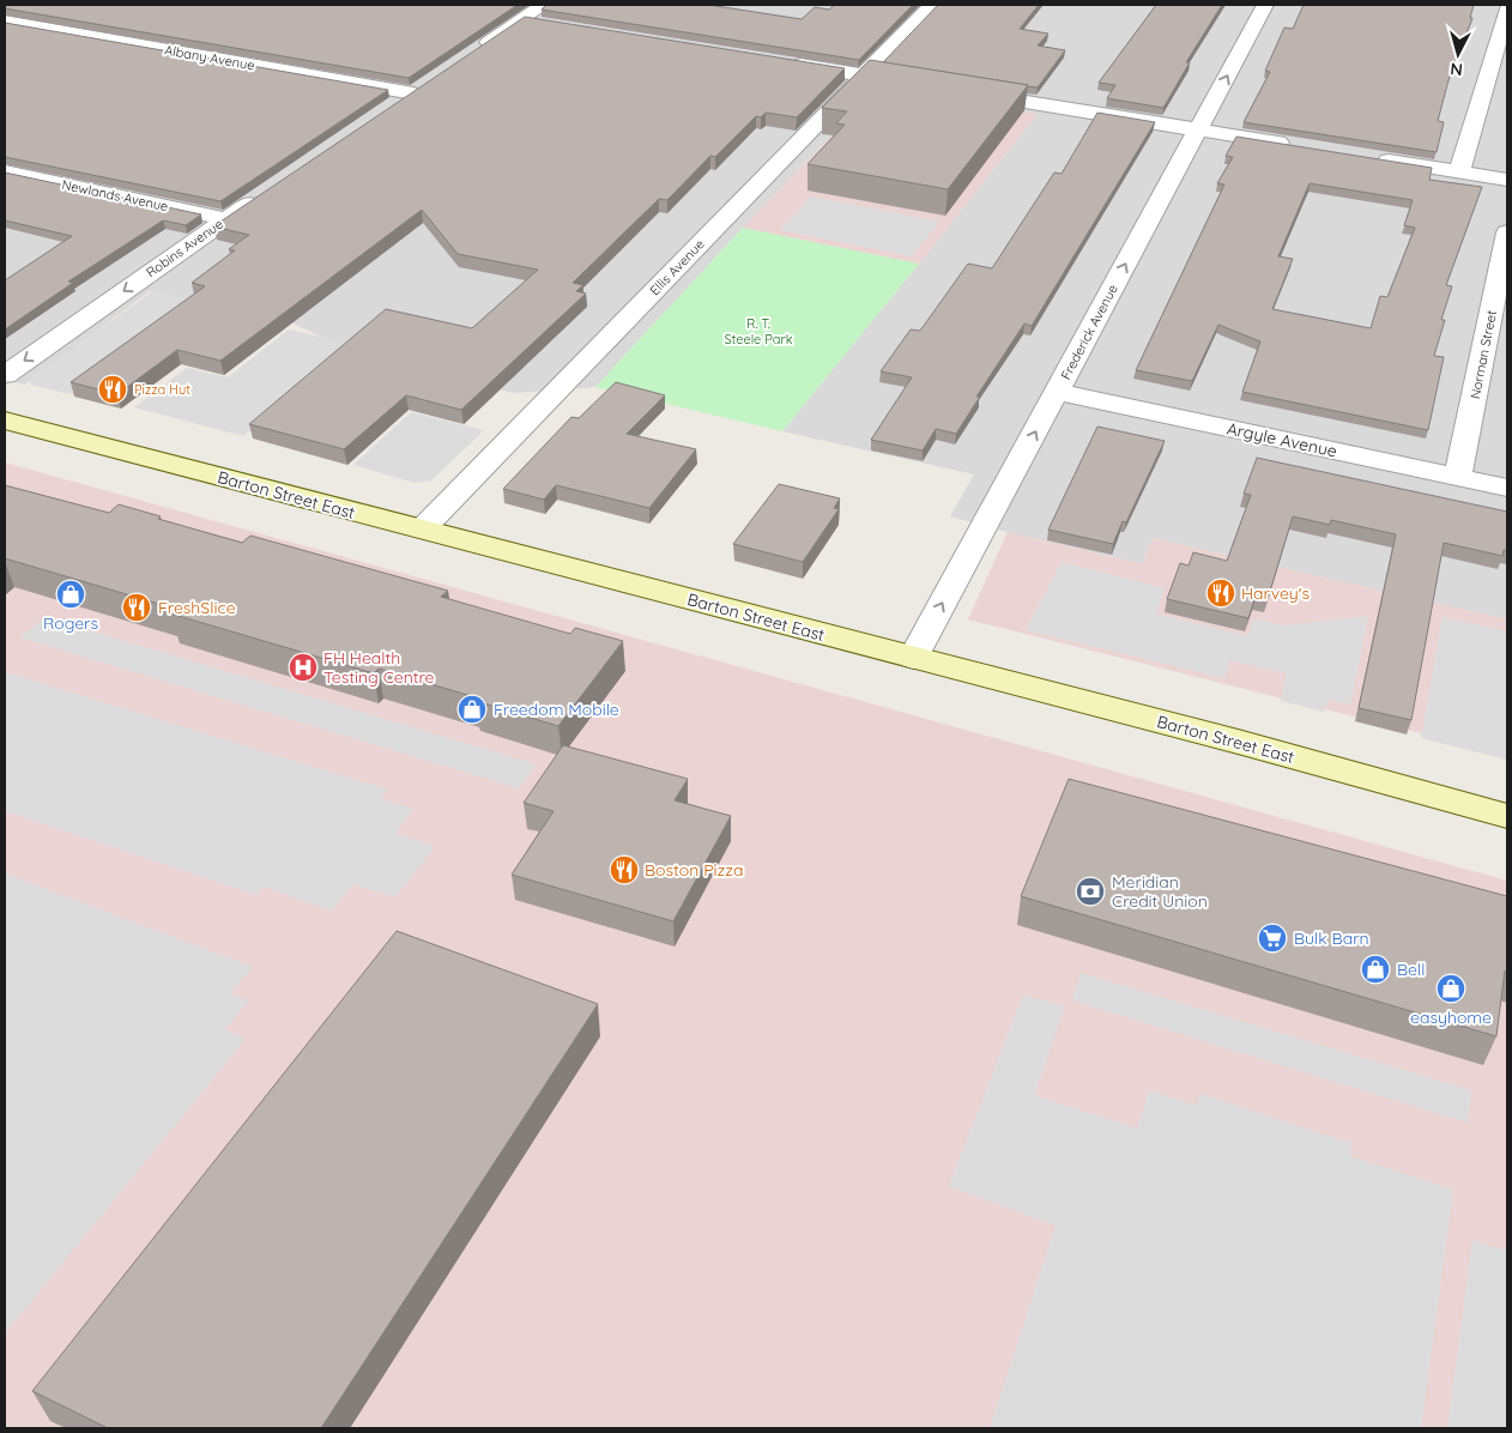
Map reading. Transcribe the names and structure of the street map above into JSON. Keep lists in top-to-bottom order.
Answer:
{
  "streets": {
    "main road": ["Barton Street East"],
    "street": [
      "Albany Avenue",
      "Newlands Avenue",
      "Robins Avenue",
      "Ellis Avenue",
      "Frederick Avenue",
      "Norman Street",
      "Argyle Avenue"
    ]
  },
  "crossings": [
    ["Newlands Avenue", "Robins Avenue"],
    ["Ellis Avenue", "Barton Street East"],
    ["Frederick Avenue", "Argyle Avenue"],
    ["Frederick Avenue", "Barton Street East"],
    ["Norman Street", "Argyle Avenue"]
  ],
  "one_way": ["Robins Avenue", "Frederick Avenue"],
  "parks": ["R. T. Steele Park"],
  "places": {
    "restaurant": [
      "Pizza Hut",
      "Harvey's",
      "FreshSlice",
      "Boston Pizza"
    ],
    "shop": [
      "Rogers",
      "Freedom Mobile",
      "Bell",
      "easyhome"
    ],
    "hospital": ["FH Health Testing Centre"],
    "bank": ["Meridian Credit Union"],
    "supermarket": ["Bulk Barn"]
  },
  "north": "bottom"
}
